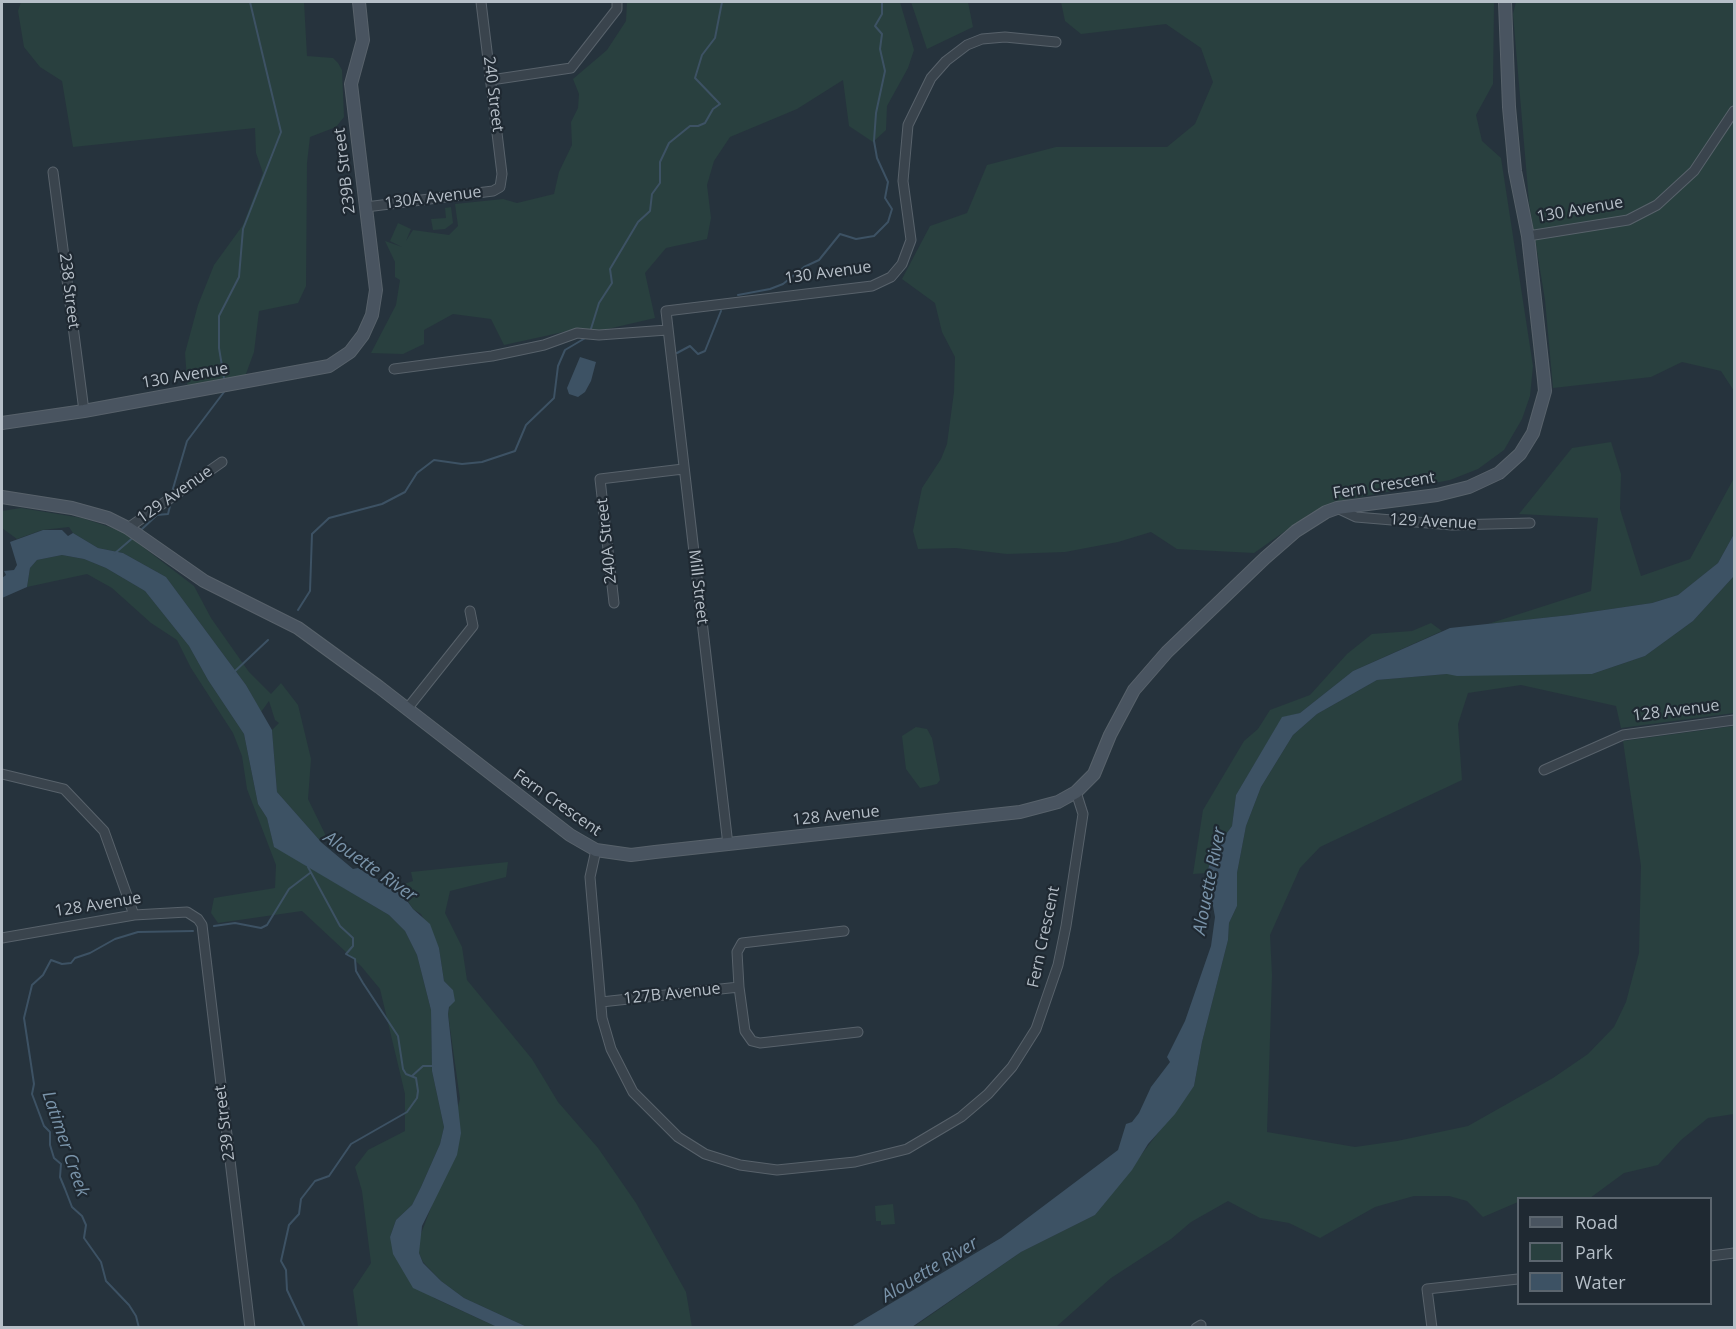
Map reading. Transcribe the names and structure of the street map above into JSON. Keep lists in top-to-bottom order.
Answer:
{
  "streets": {
    "street": [
      "240 Street",
      "239B Street",
      "130A Avenue",
      "130 Avenue",
      "238 Street",
      "Fern Crescent",
      "129 Avenue",
      "240A Street",
      "Mill Street",
      "128 Avenue",
      "127B Avenue",
      "239 Street"
    ]
  },
  "crossings": [
    ["240 Street", "130A Avenue"],
    ["239B Street", "130A Avenue"],
    ["239B Street", "130 Avenue"],
    ["130 Avenue", "238 Street"],
    ["130 Avenue", "Fern Crescent"],
    ["130 Avenue", "Mill Street"],
    ["Fern Crescent", "129 Avenue"],
    ["Fern Crescent", "128 Avenue"],
    ["Fern Crescent", "127B Avenue"],
    ["240A Street", "Mill Street"],
    ["Mill Street", "128 Avenue"],
    ["128 Avenue", "239 Street"]
  ],
  "water": ["Alouette River", "Latimer Creek"],
  "legend": ["Road", "Park", "Water"]
}
